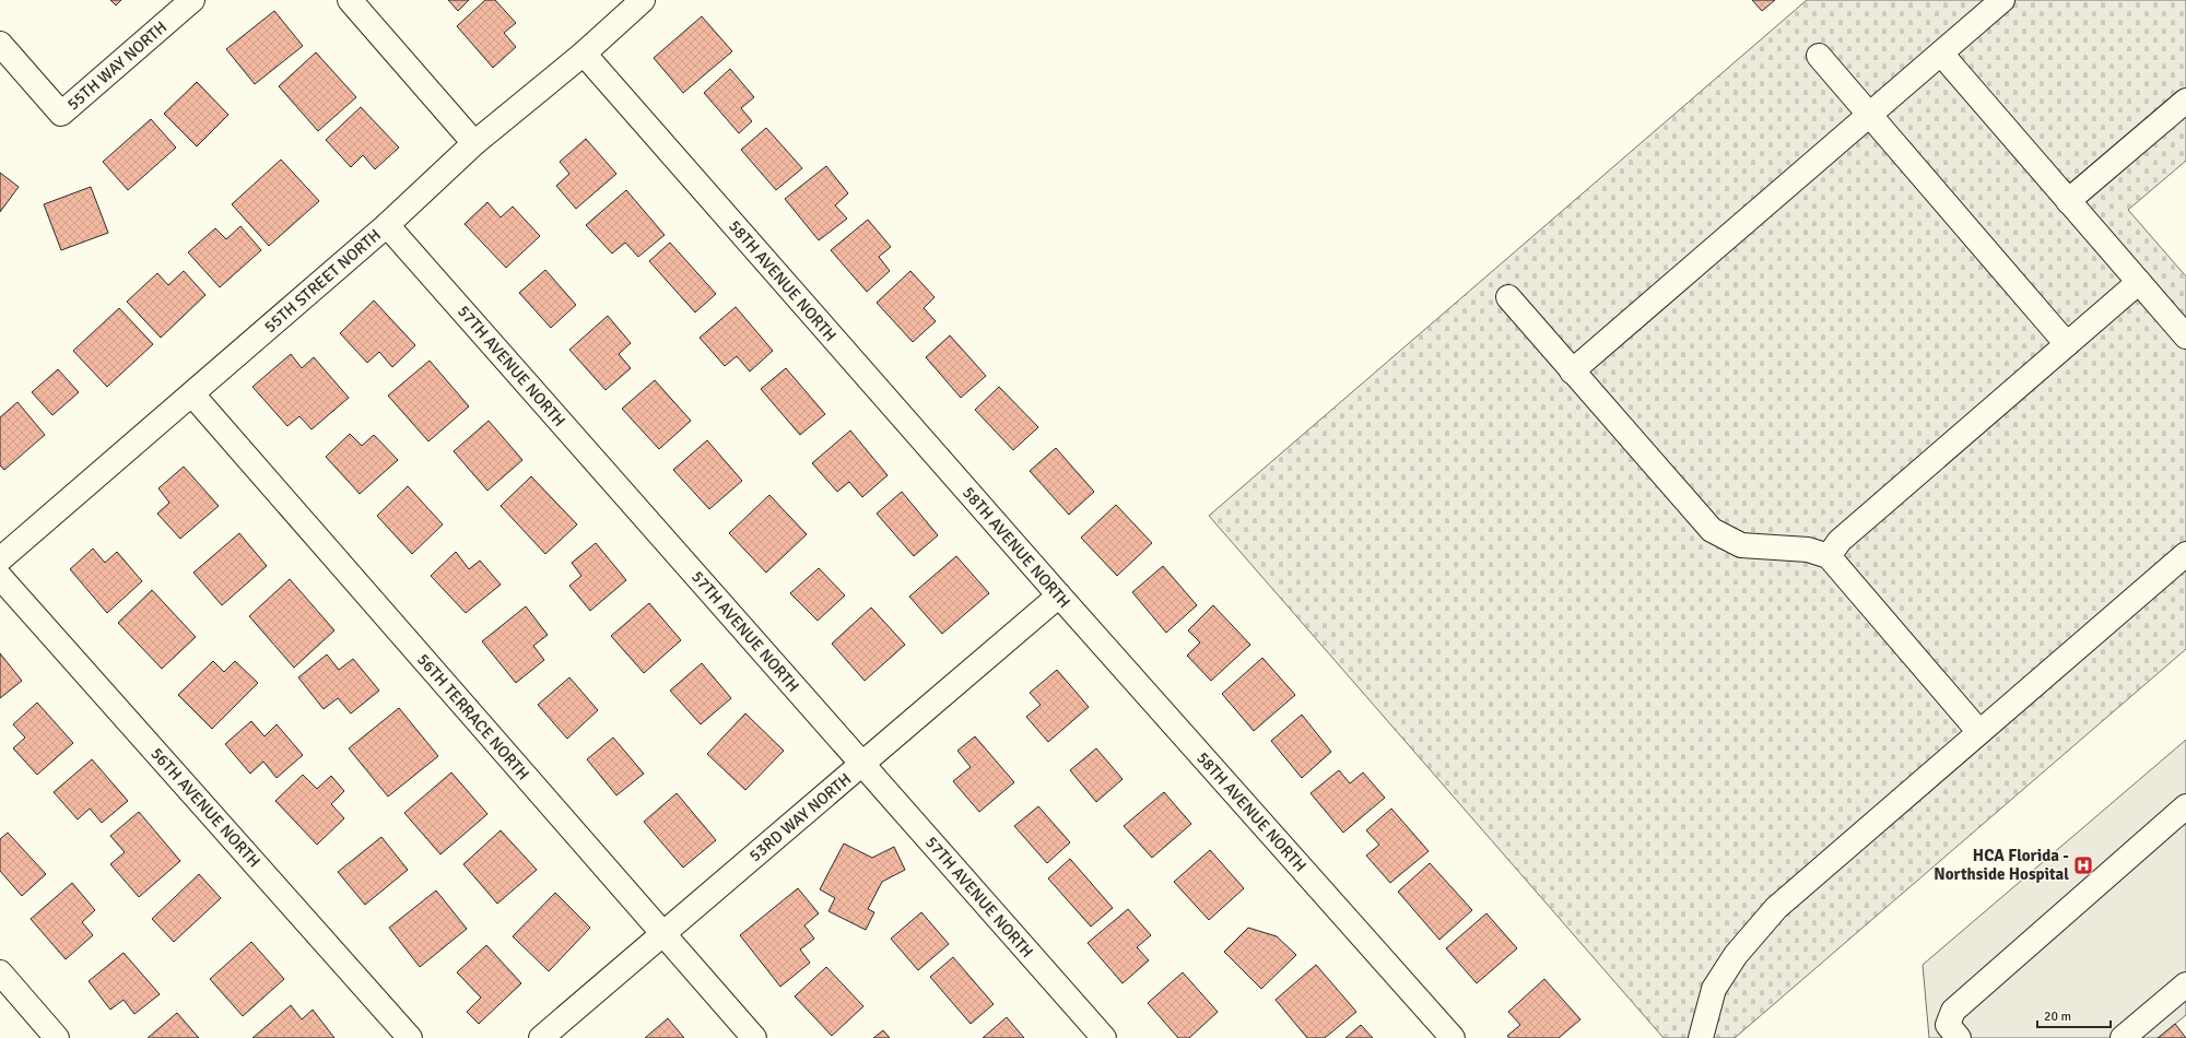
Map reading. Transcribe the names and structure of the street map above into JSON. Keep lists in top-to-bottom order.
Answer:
{
  "streets": {
    "street": [
      "55TH WAY NORTH",
      "55TH STREET NORTH",
      "58TH AVENUE NORTH",
      "57TH AVENUE NORTH",
      "56TH TERRACE NORTH",
      "56TH AVENUE NORTH",
      "53RD WAY NORTH"
    ]
  },
  "crossings": [
    ["55TH STREET NORTH", "58TH AVENUE NORTH"],
    ["55TH STREET NORTH", "57TH AVENUE NORTH"],
    ["55TH STREET NORTH", "56TH TERRACE NORTH"],
    ["58TH AVENUE NORTH", "53RD WAY NORTH"],
    ["57TH AVENUE NORTH", "53RD WAY NORTH"],
    ["56TH TERRACE NORTH", "53RD WAY NORTH"]
  ],
  "places": {
    "hospital": ["HCA Florida - Northside Hospital"]
  },
  "scale_bar": "20 m"
}
